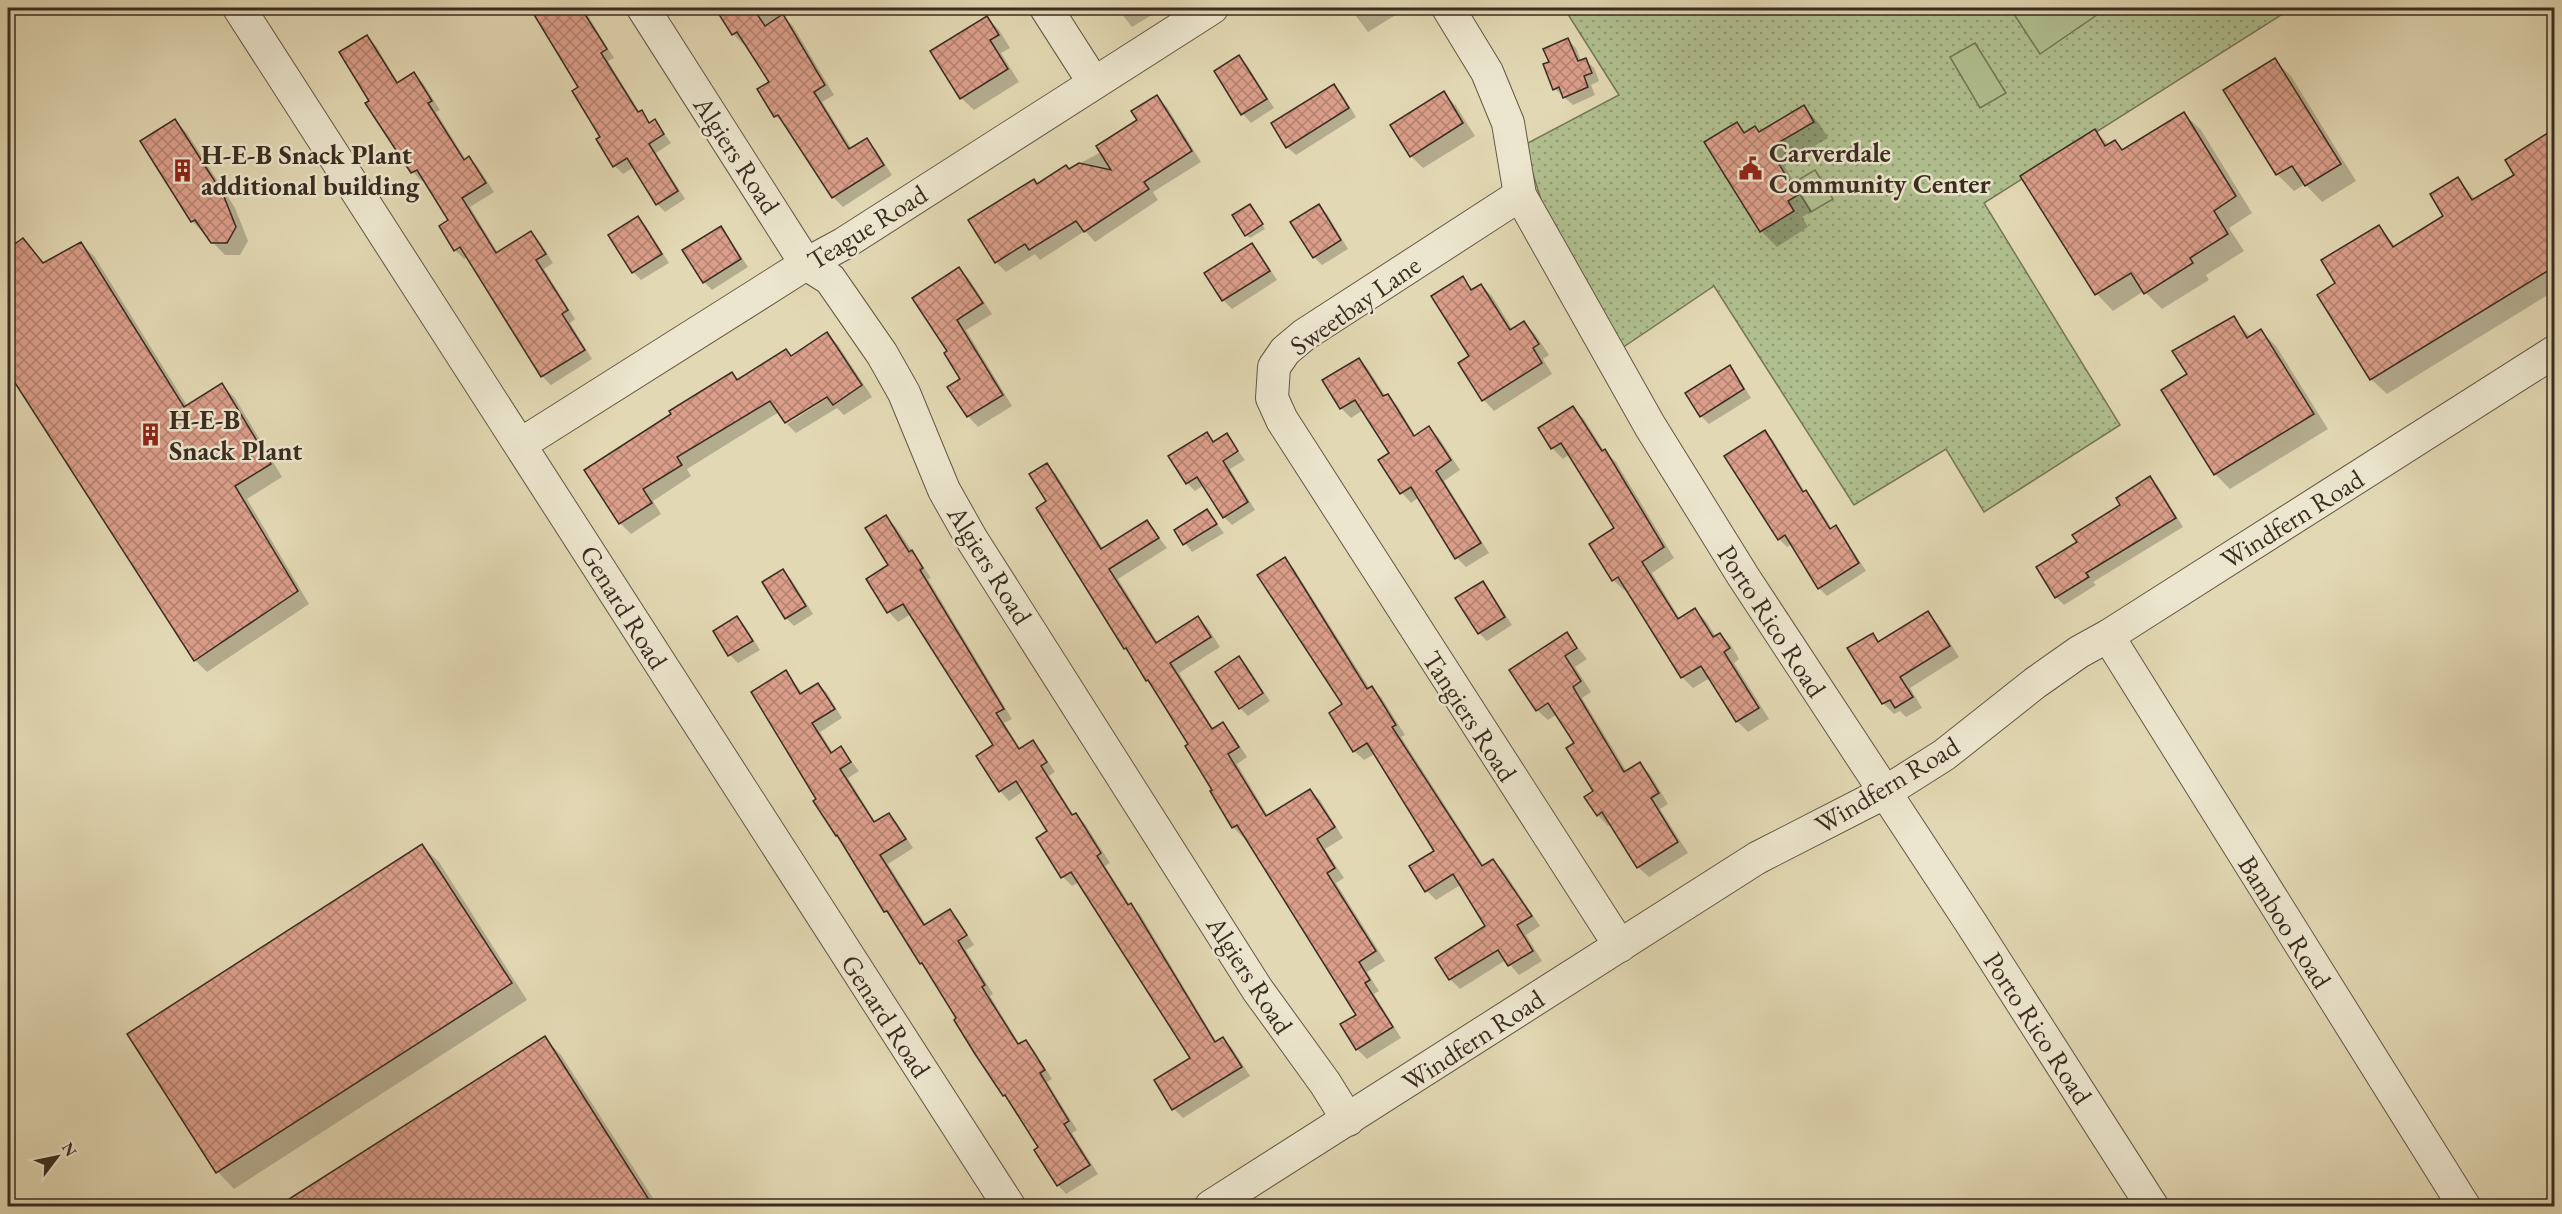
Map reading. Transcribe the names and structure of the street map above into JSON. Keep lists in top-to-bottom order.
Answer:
{
  "streets": {
    "street": [
      "Algiers Road",
      "Teague Road",
      "Sweetbay Lane",
      "Windfern Road",
      "Genard Road",
      "Porto Rico Road",
      "Tangiers Road",
      "Bamboo Road"
    ]
  },
  "crossings": [
    ["Algiers Road", "Teague Road"],
    ["Algiers Road", "Windfern Road"],
    ["Teague Road", "Genard Road"],
    ["Sweetbay Lane", "Porto Rico Road"],
    ["Sweetbay Lane", "Tangiers Road"],
    ["Windfern Road", "Porto Rico Road"],
    ["Windfern Road", "Tangiers Road"],
    ["Windfern Road", "Bamboo Road"]
  ],
  "places": {
    "public building": ["Carverdale Community Center"],
    "building": ["H-E-B Snack Plant additional building", "H-E-B Snack Plant"]
  },
  "north": "top right"
}
